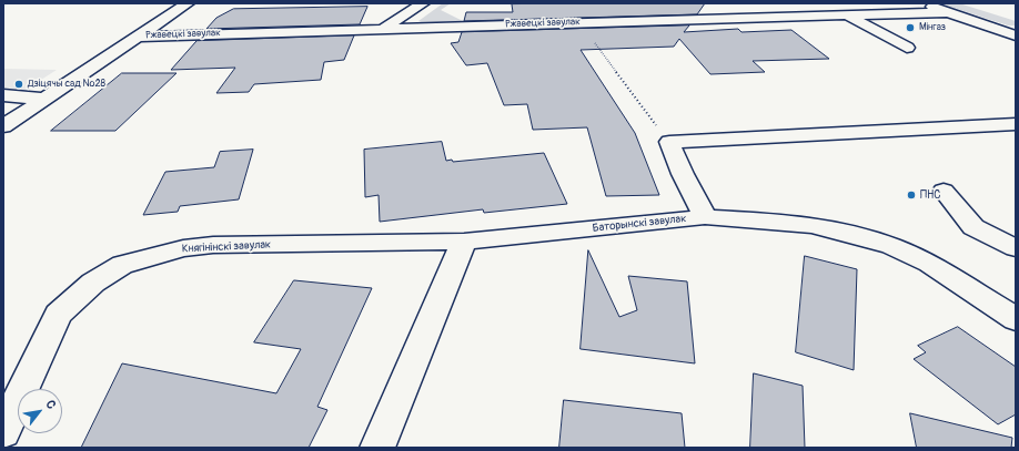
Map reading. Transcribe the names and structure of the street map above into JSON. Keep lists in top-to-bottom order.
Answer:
{
  "streets": {
    "street": ["Ржавецкі завулак", "Баторынскі завулак", "Княгінінскі завулак"]
  },
  "crossings": [
    ["Баторынскі завулак", "Княгінінскі завулак"]
  ],
  "places": ["Мінгаз", "Дзіцячы сад №28", "ПНС"],
  "north": "top right"
}
